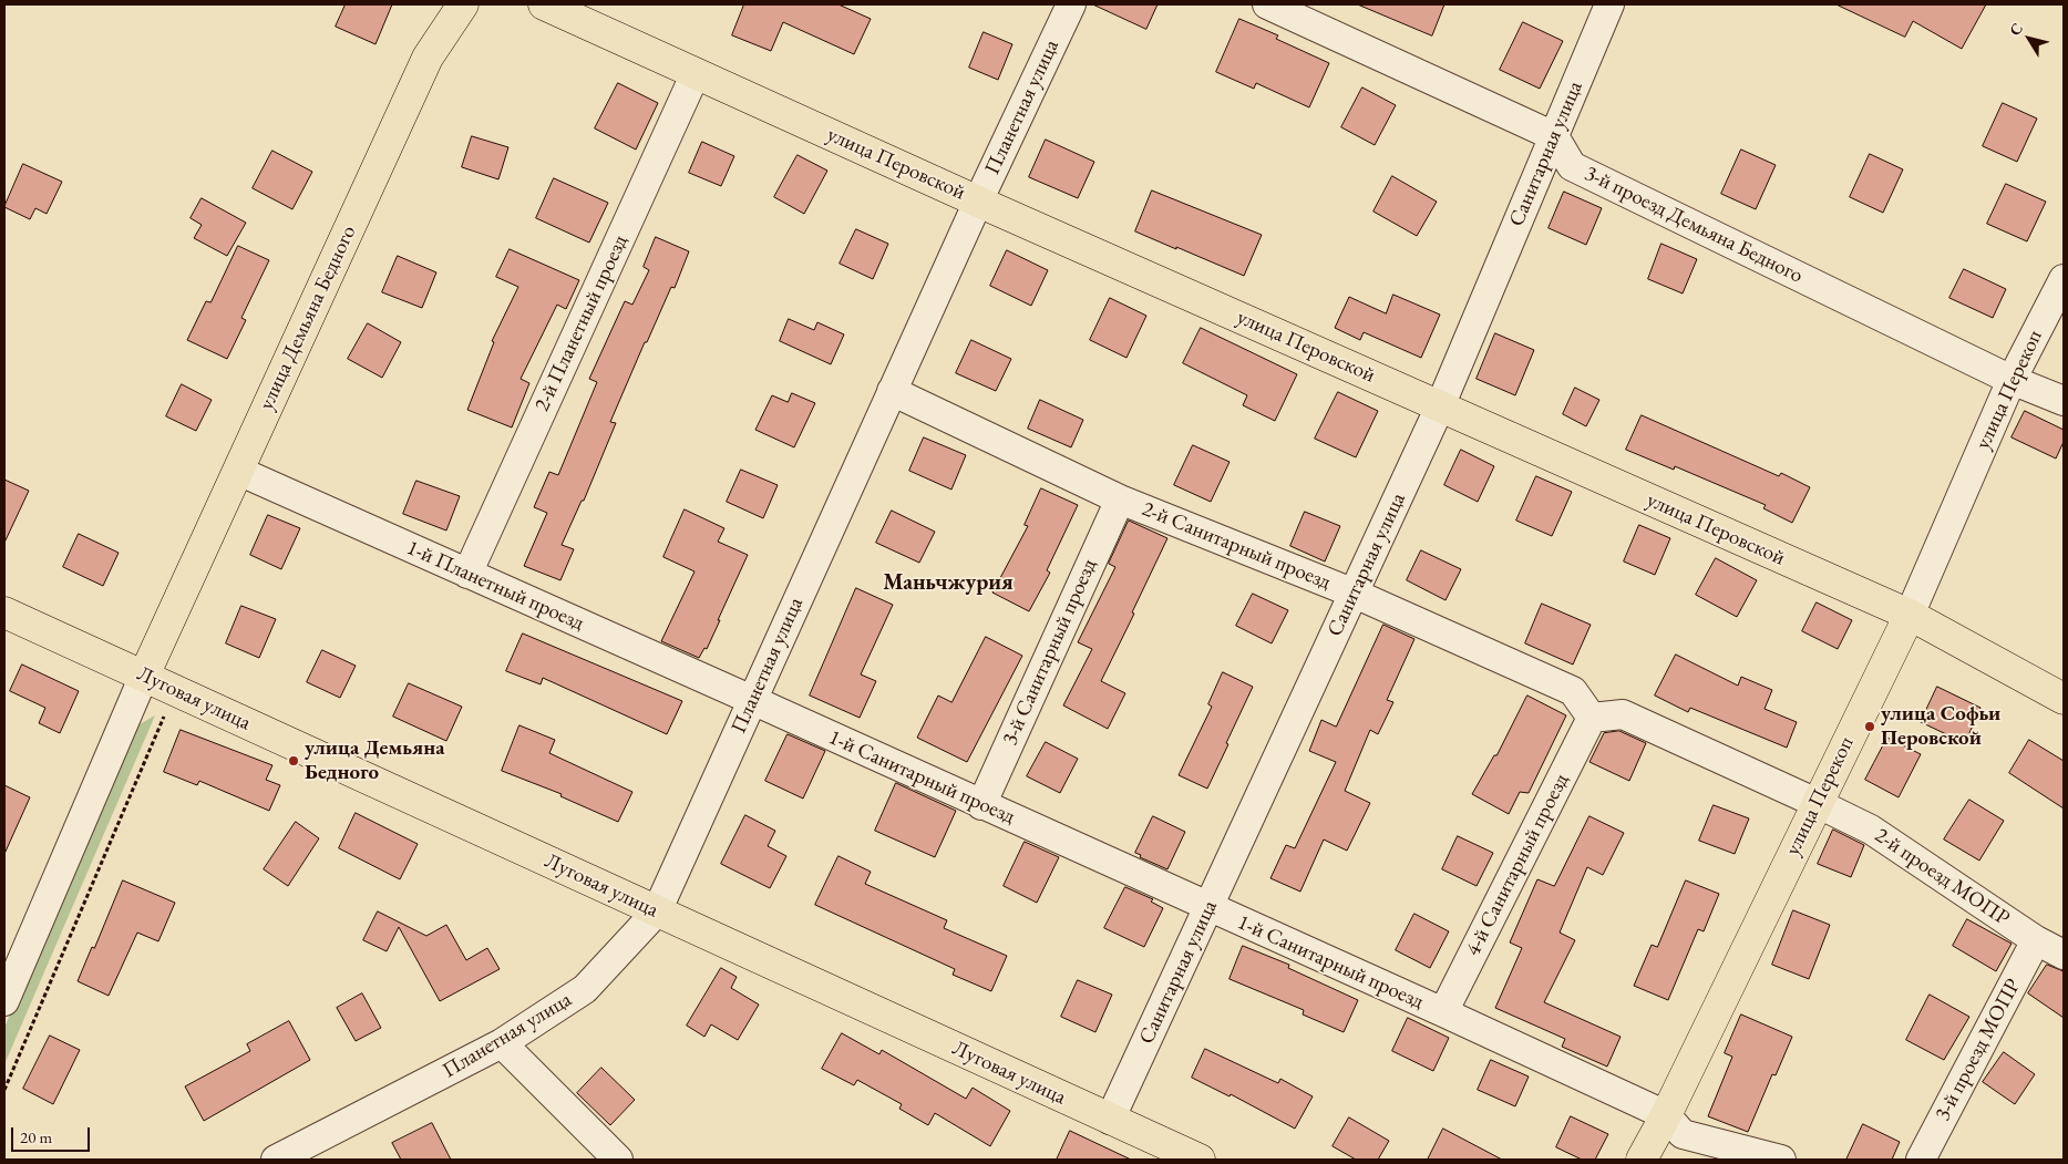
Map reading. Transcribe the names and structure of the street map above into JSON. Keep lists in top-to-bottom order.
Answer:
{
  "streets": {
    "main road": [
      "улица Перовской",
      "улица Демьяна Бедного",
      "улица Перекоп",
      "Луговая улица"
    ],
    "street": [
      "Планетная улица",
      "Санитарная улица",
      "3-й проезд Демьяна Бедного",
      "2-й Планетный проезд",
      "2-й Санитарный проезд",
      "1-й Планетный проезд",
      "3-й Санитарный проезд",
      "1-й Санитарный проезд",
      "4-й Санитарный проезд",
      "2-й проезд МОПР",
      "3-й проезд МОПР"
    ]
  },
  "crossings": [
    ["Планетная улица", "улица Перовской"],
    ["Планетная улица", "2-й Санитарный проезд"],
    ["Планетная улица", "1-й Планетный проезд"],
    ["Планетная улица", "Луговая улица"],
    ["Планетная улица", "1-й Санитарный проезд"],
    ["Санитарная улица", "улица Перовской"],
    ["Санитарная улица", "3-й проезд Демьяна Бедного"],
    ["Санитарная улица", "2-й Санитарный проезд"],
    ["Санитарная улица", "Луговая улица"],
    ["Санитарная улица", "1-й Санитарный проезд"],
    ["улица Перовской", "2-й Планетный проезд"],
    ["улица Перовской", "улица Перекоп"],
    ["3-й проезд Демьяна Бедного", "улица Перекоп"],
    ["улица Демьяна Бедного", "1-й Планетный проезд"],
    ["улица Демьяна Бедного", "Луговая улица"],
    ["2-й Планетный проезд", "1-й Планетный проезд"],
    ["улица Перекоп", "1-й Санитарный проезд"],
    ["улица Перекоп", "2-й проезд МОПР"],
    ["2-й Санитарный проезд", "3-й Санитарный проезд"],
    ["2-й Санитарный проезд", "4-й Санитарный проезд"],
    ["1-й Планетный проезд", "1-й Санитарный проезд"],
    ["3-й Санитарный проезд", "1-й Санитарный проезд"],
    ["1-й Санитарный проезд", "4-й Санитарный проезд"],
    ["2-й проезд МОПР", "3-й проезд МОПР"]
  ],
  "districts": ["Маньчжурия"],
  "places": ["улица Софьи Перовской", "улица Демьяна Бедного"],
  "scale_bar": "20 m",
  "north": "top left"
}
